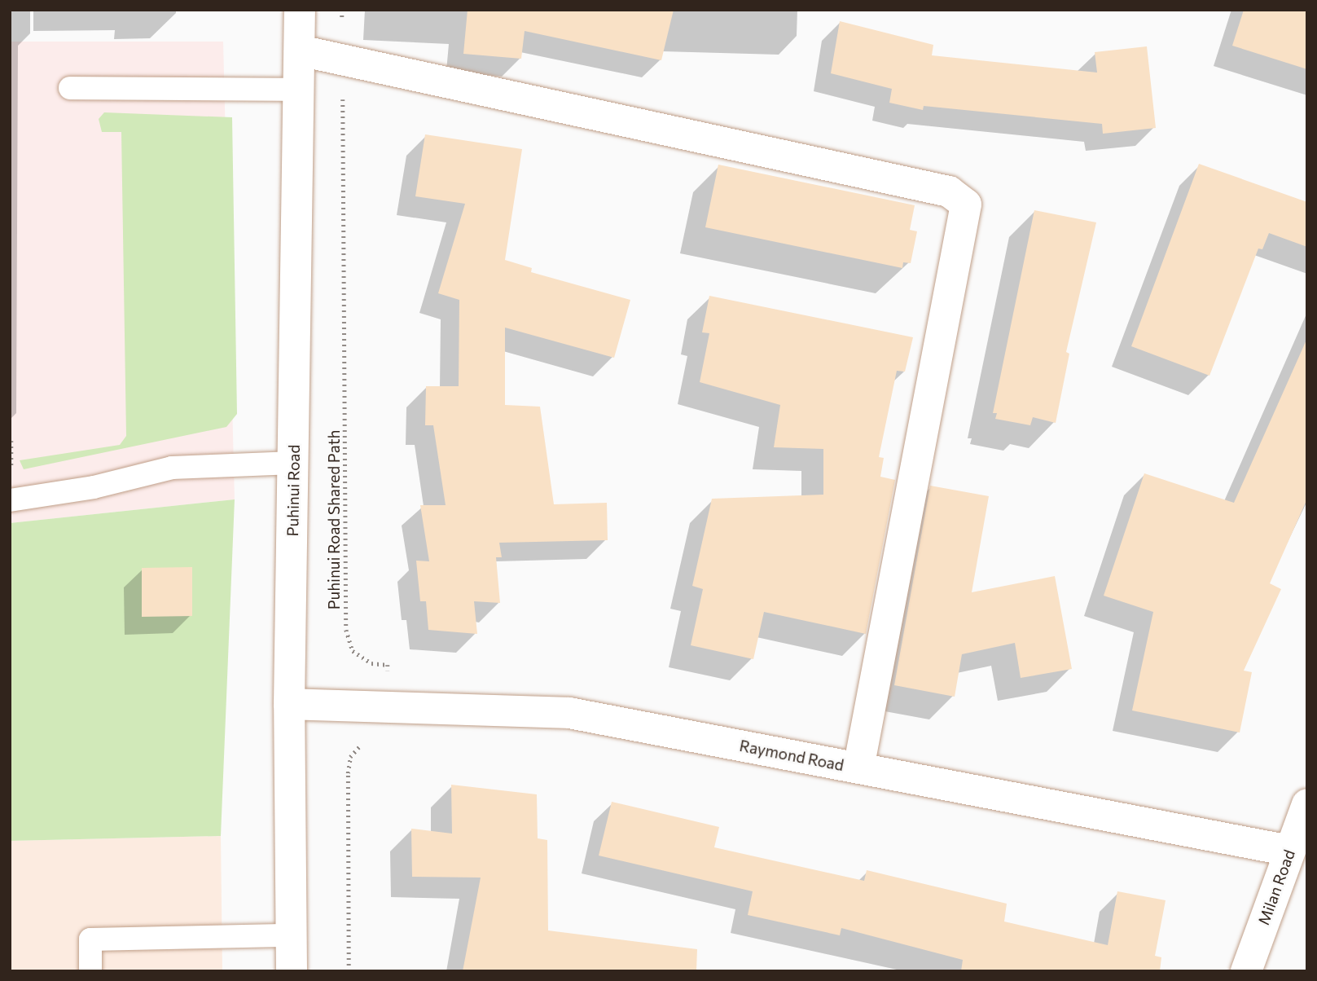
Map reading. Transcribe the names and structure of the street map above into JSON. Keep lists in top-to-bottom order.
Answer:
{
  "streets": {
    "street": ["Puhinui Road", "Raymond Road", "Milan Road"],
    "path": ["Puhinui Road Shared Path"]
  },
  "crossings": [
    ["Puhinui Road", "Raymond Road"],
    ["Puhinui Road Shared Path", "Raymond Road"],
    ["Raymond Road", "Milan Road"]
  ]
}
